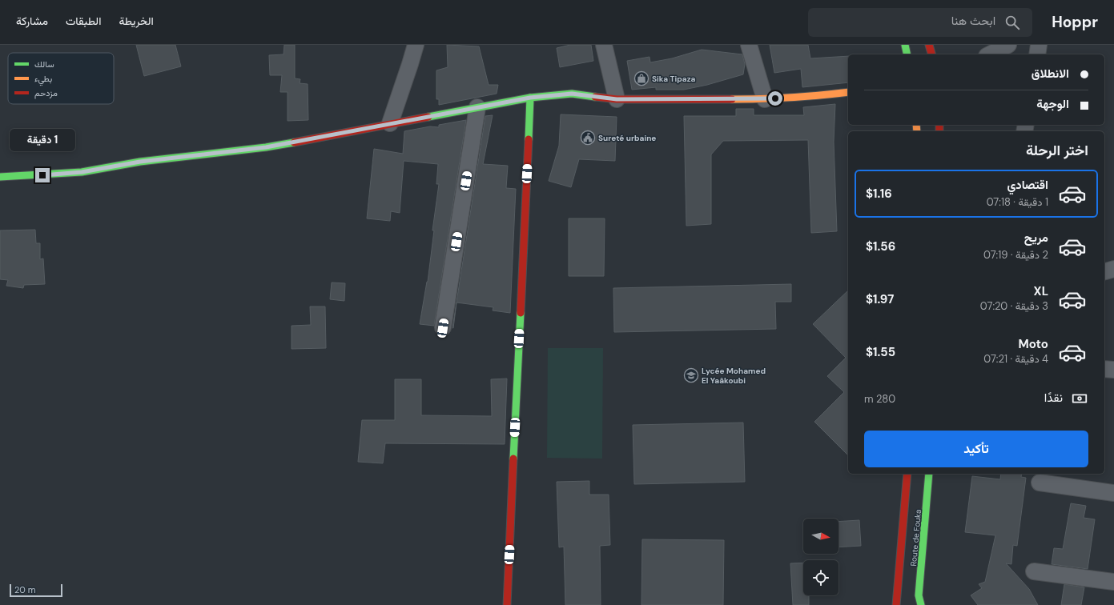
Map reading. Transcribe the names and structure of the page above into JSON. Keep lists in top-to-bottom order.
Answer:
{
  "streets": {
    "street": ["Route de Fouka"]
  },
  "places": {
    "shop": ["Sika Tipaza"],
    "public building": ["Sureté urbaine"],
    "school or university": ["Lycée Mohamed El Yaâkoubi"]
  },
  "legend": ["سالك", "بطيء", "مزدحم"],
  "scale_bar": "20 m",
  "north": "right",
  "page": {
    "header": "Hoppr",
    "search": "ابحث هنا",
    "nav": ["الخريطة", "الطبقات", "مشاركة"],
    "banner": ["الانطلاق", "الوجهة"],
    "bubble": "1 دقيقة",
    "heading": "اختر الرحلة",
    "list": [
      {
        "name": "اقتصادي",
        "note": "1 دقيقة · 07:18",
        "value": "$1.16"
      },
      {
        "name": "مريح",
        "note": "2 دقيقة · 07:19",
        "value": "$1.56"
      },
      {
        "name": "XL",
        "note": "3 دقيقة · 07:20",
        "value": "$1.97"
      },
      {
        "name": "Moto",
        "note": "4 دقيقة · 07:21",
        "value": "$1.55"
      }
    ],
    "pay": ["نقدًا", "280 m"],
    "buttons": "تأكيد",
    "scale": "20 m"
  }
}
